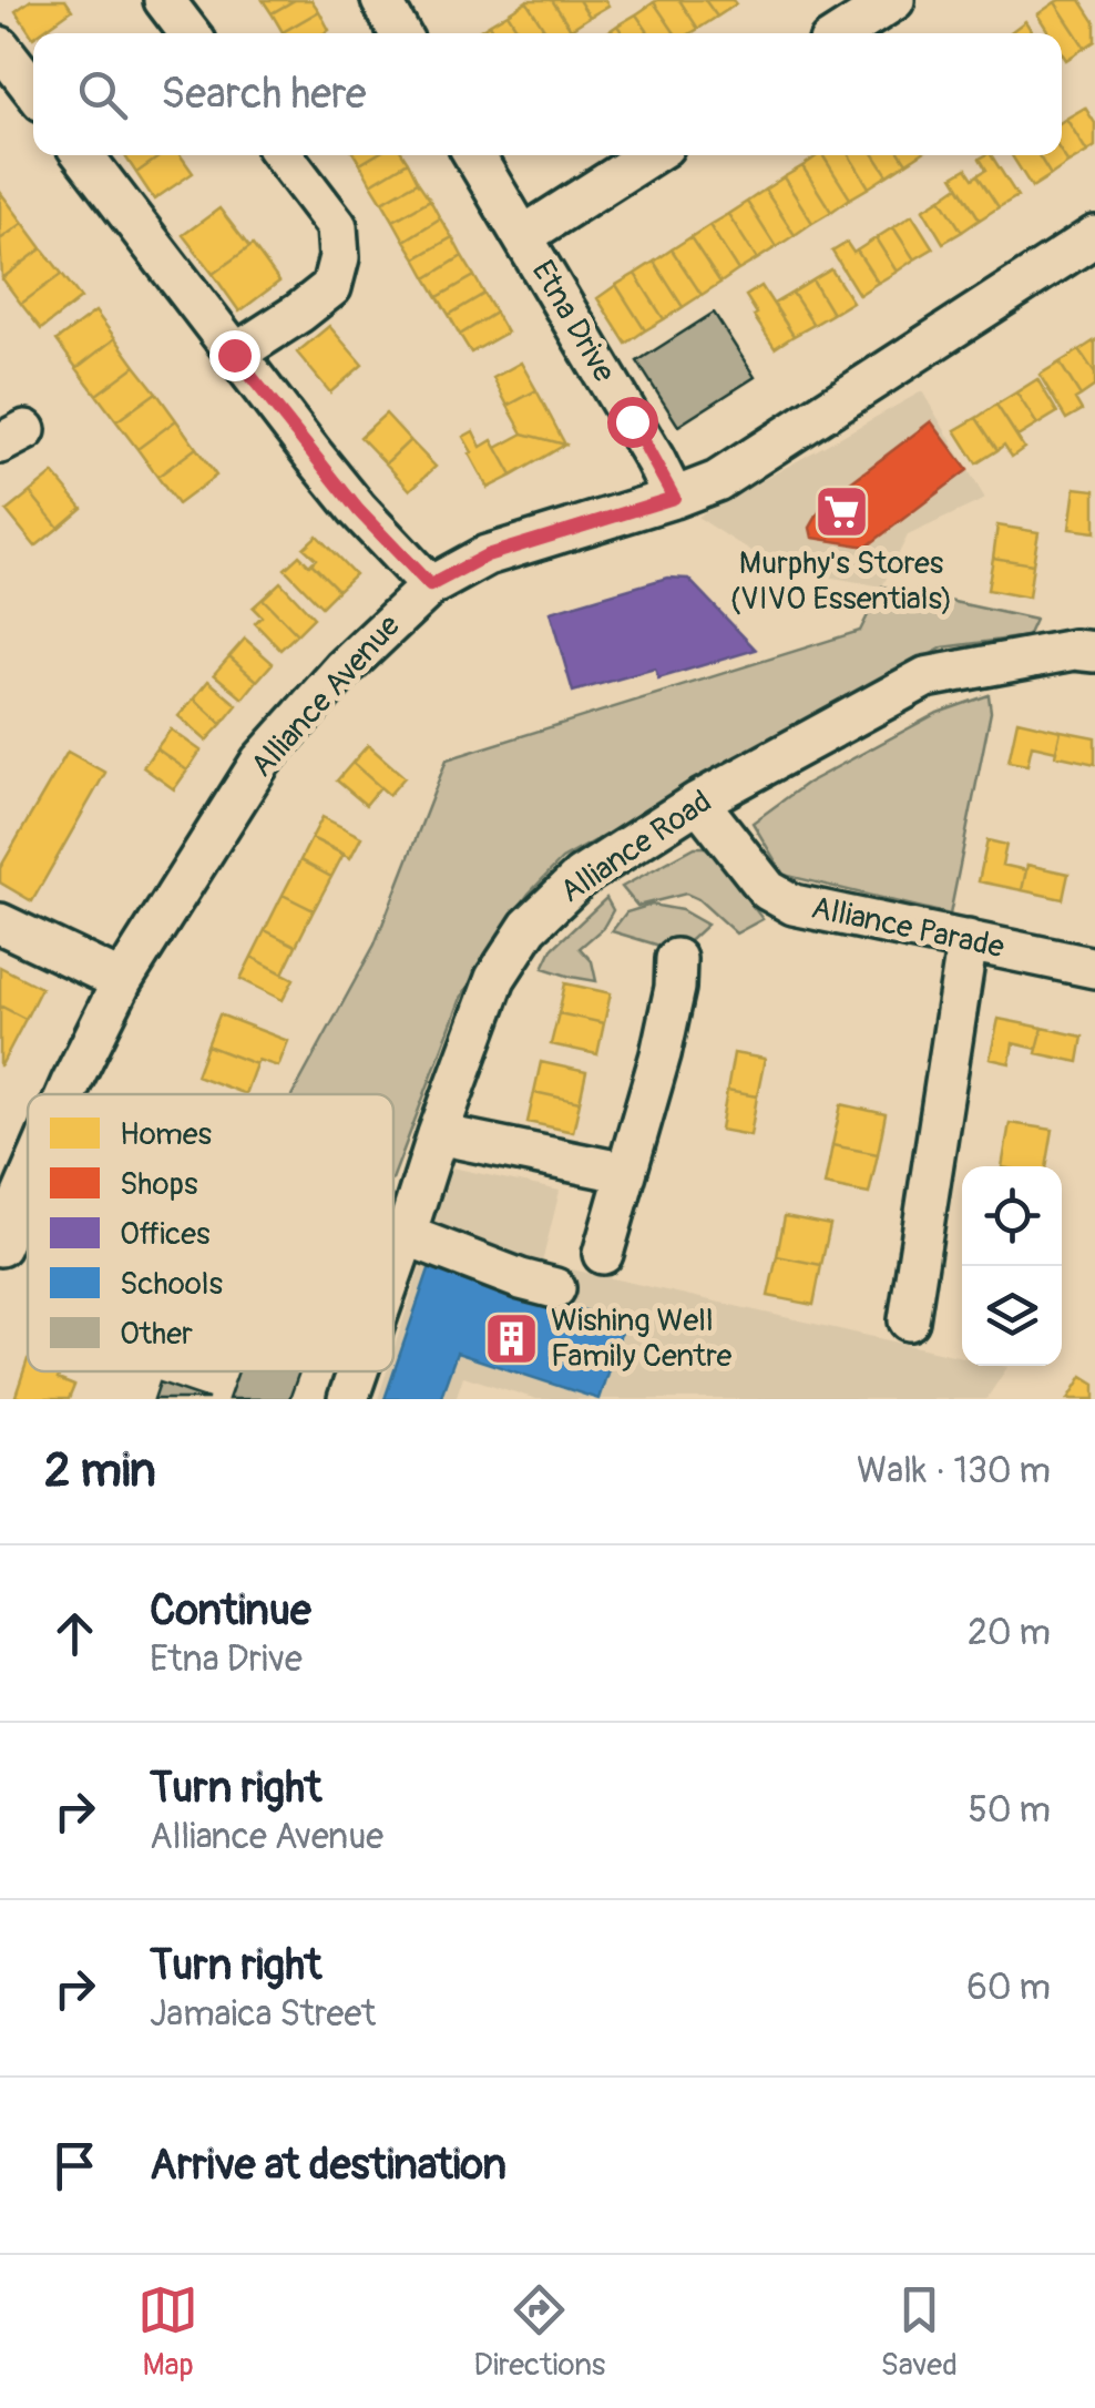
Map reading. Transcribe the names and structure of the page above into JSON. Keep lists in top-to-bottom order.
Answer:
{
  "streets": {
    "street": [
      "Etna Drive",
      "Alliance Avenue",
      "Alliance Road",
      "Alliance Parade"
    ]
  },
  "crossings": [
    ["Etna Drive", "Alliance Avenue"],
    ["Alliance Road", "Alliance Parade"]
  ],
  "places": {
    "supermarket": ["Murphy's Stores (VIVO Essentials)"],
    "building": ["Wishing Well Family Centre"]
  },
  "legend": [
    "Homes",
    "Shops",
    "Offices",
    "Schools",
    "Other"
  ],
  "page": {
    "search": "Search here",
    "heading": ["2 min", "Walk · 130 m"],
    "list": [
      ["Continue", "Etna Drive", "20 m"],
      ["Turn right", "Alliance Avenue", "50 m"],
      ["Turn right", "Jamaica Street", "60 m"],
      "Arrive at destination"
    ],
    "nav": ["Map", "Directions", "Saved"]
  }
}
